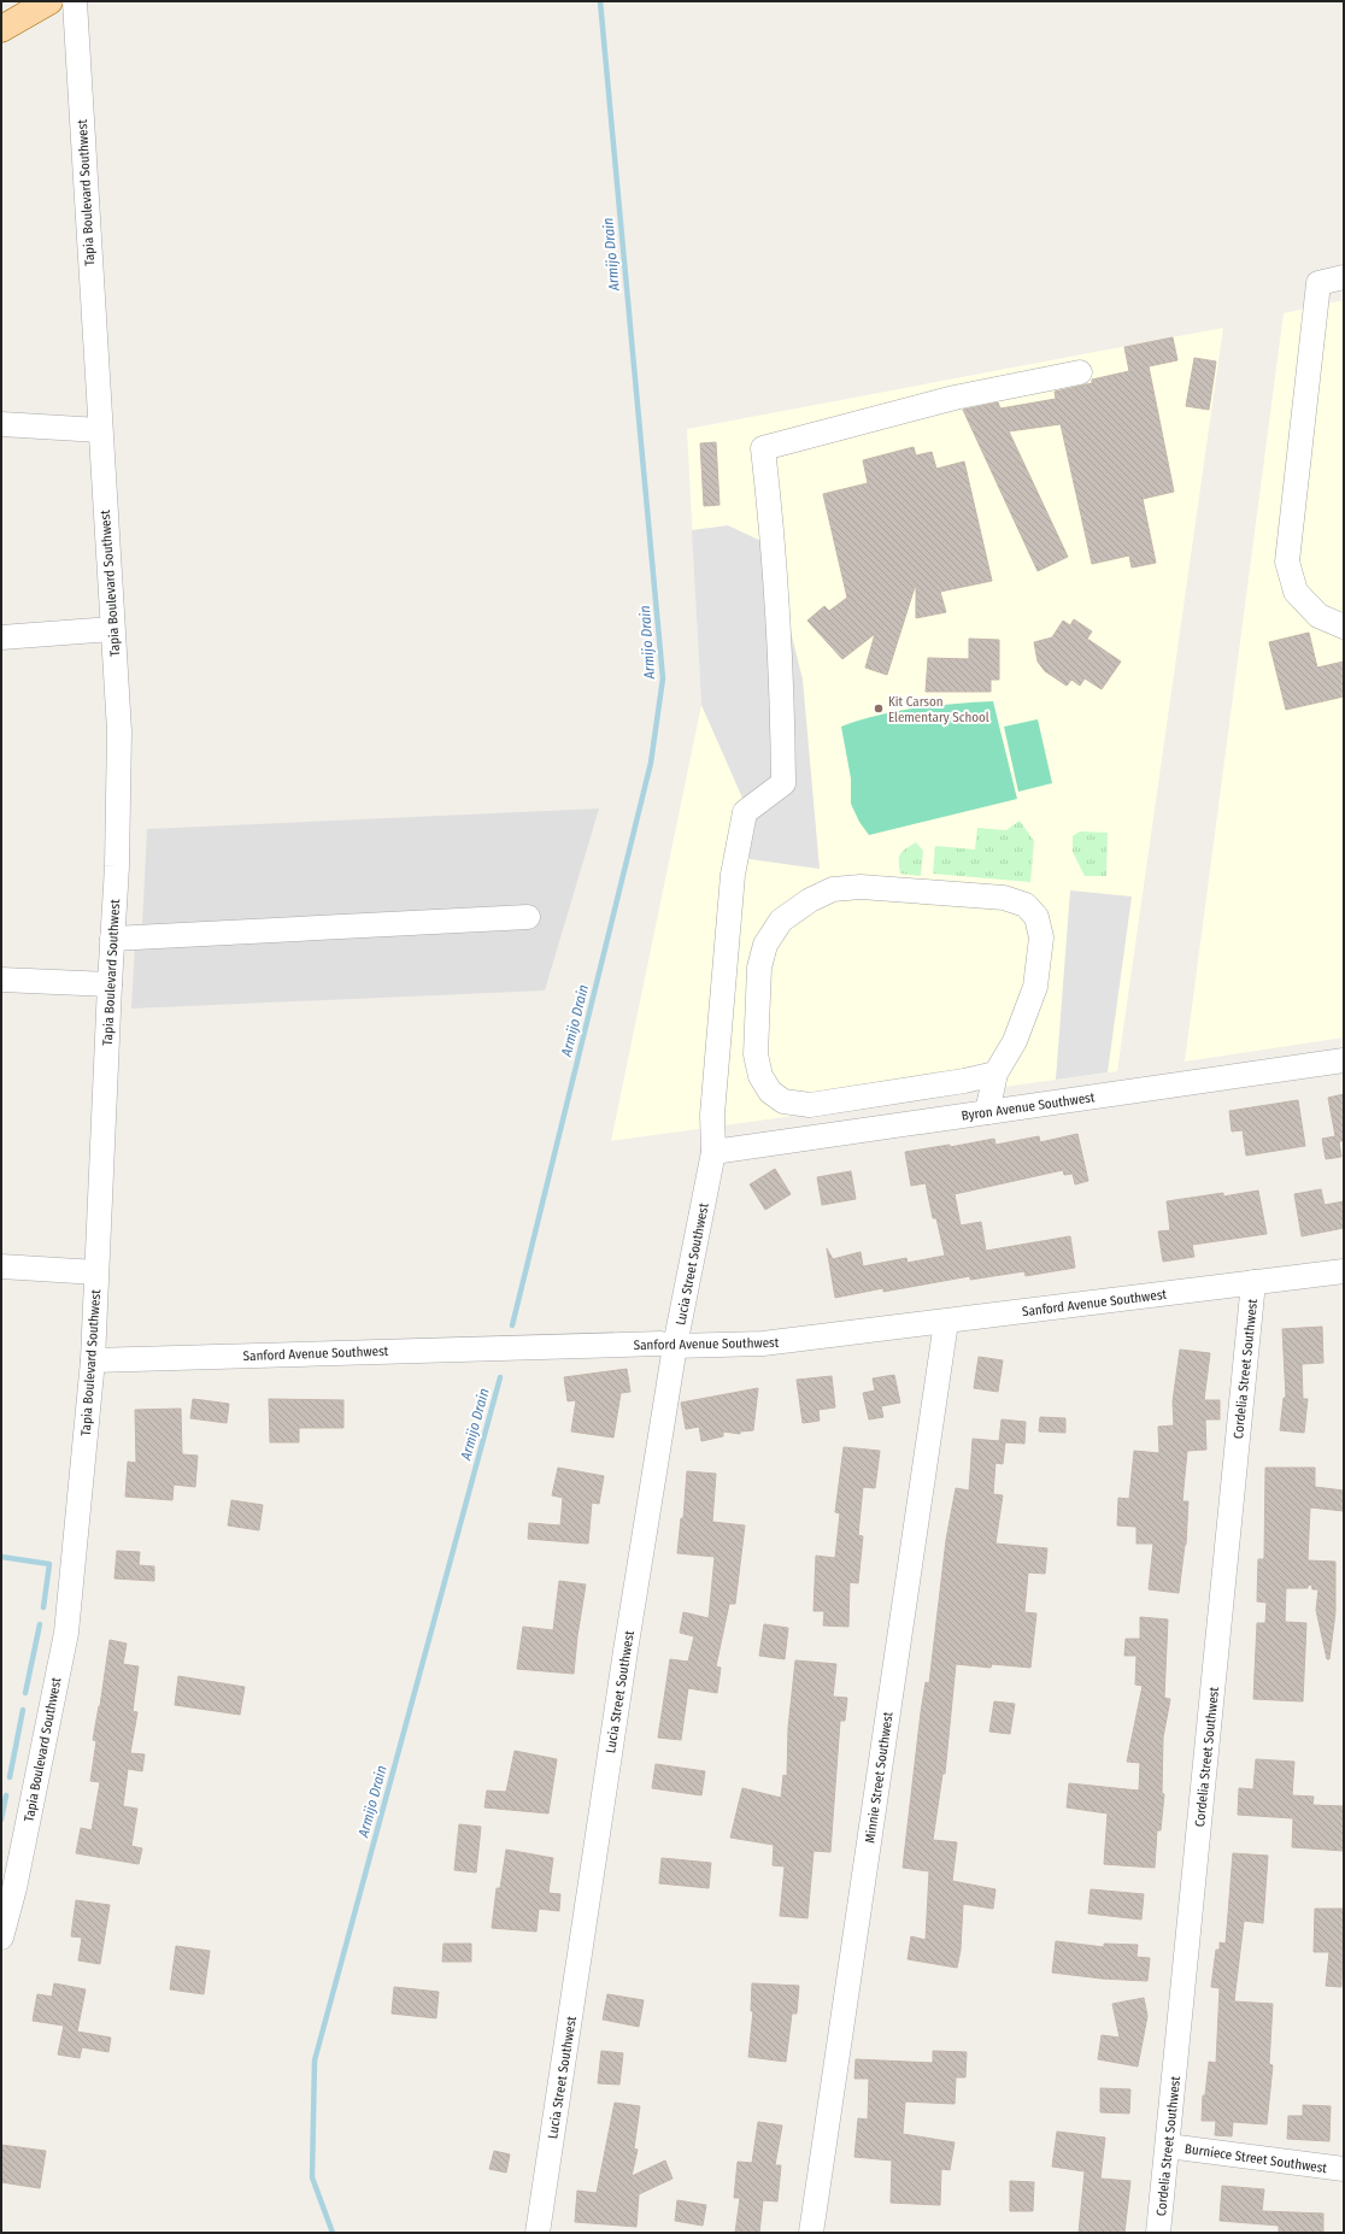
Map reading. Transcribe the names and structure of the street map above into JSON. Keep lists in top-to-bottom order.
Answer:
{
  "streets": {
    "street": [
      "Tapia Boulevard Southwest",
      "Byron Avenue Southwest",
      "Lucia Street Southwest",
      "Sanford Avenue Southwest",
      "Cordelia Street Southwest",
      "Minnie Street Southwest",
      "Burniece Street Southwest"
    ]
  },
  "crossings": [
    ["Tapia Boulevard Southwest", "Sanford Avenue Southwest"],
    ["Byron Avenue Southwest", "Lucia Street Southwest"],
    ["Lucia Street Southwest", "Sanford Avenue Southwest"],
    ["Sanford Avenue Southwest", "Cordelia Street Southwest"],
    ["Sanford Avenue Southwest", "Minnie Street Southwest"],
    ["Cordelia Street Southwest", "Burniece Street Southwest"]
  ],
  "water": ["Armijo Drain"],
  "places": ["Kit Carson Elementary School"]
}
